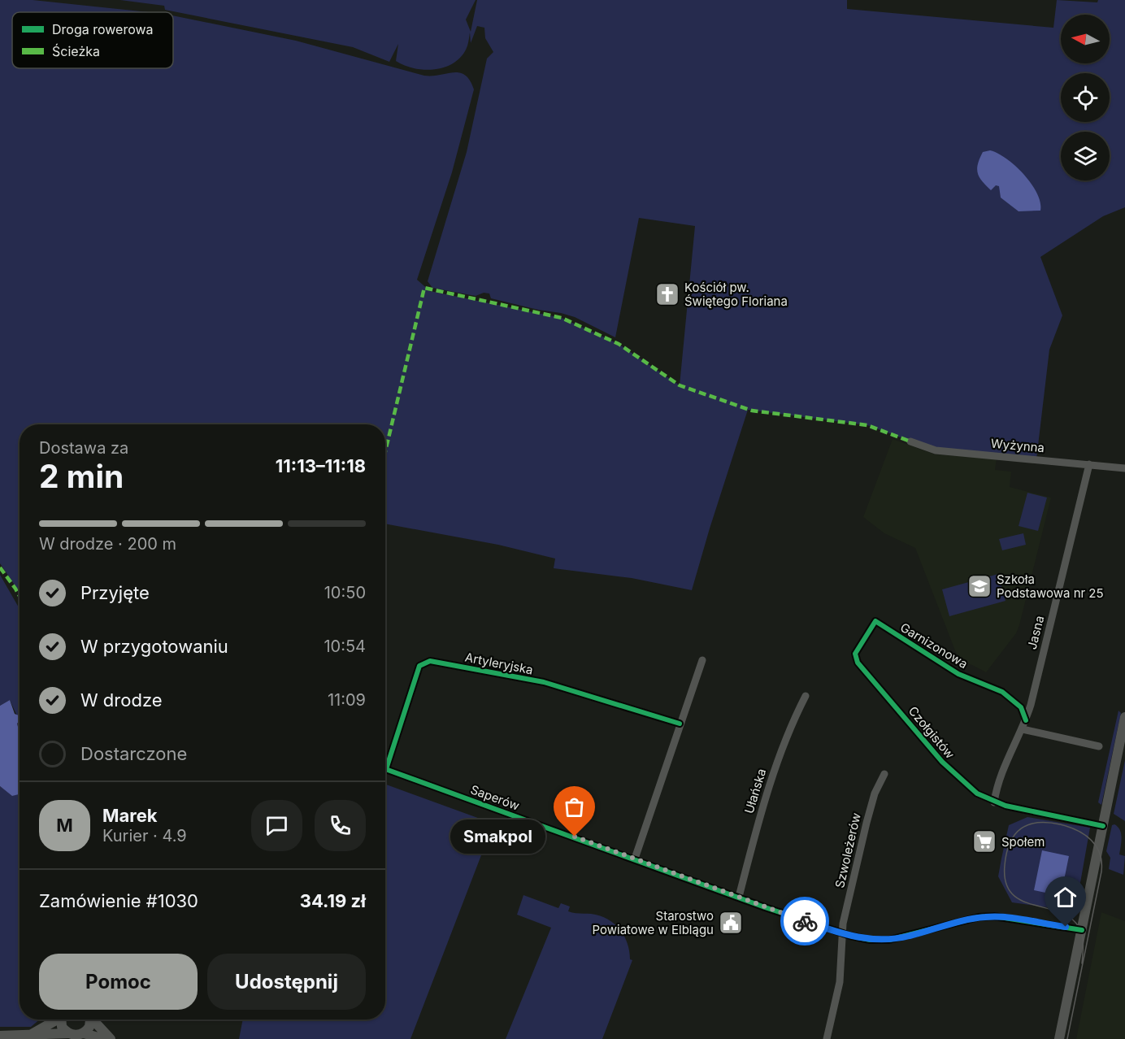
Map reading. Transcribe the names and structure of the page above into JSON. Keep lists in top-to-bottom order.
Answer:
{
  "streets": {
    "street": [
      "Wyżynna",
      "Jasna",
      "Garnizonowa",
      "Artyleryjska",
      "Czołgistów",
      "Ułańska",
      "Saperów",
      "Szwoleżerów"
    ]
  },
  "crossings": [
    ["Wyżynna", "Jasna"],
    ["Jasna", "Garnizonowa"],
    ["Jasna", "Czołgistów"],
    ["Garnizonowa", "Czołgistów"],
    ["Ułańska", "Saperów"],
    ["Saperów", "Szwoleżerów"]
  ],
  "places": {
    "church": ["Kościół pw. Świętego Floriana"],
    "school or university": ["Szkoła Podstawowa nr 25"],
    "other": ["Smakpol"],
    "supermarket": ["Społem"],
    "public building": ["Starostwo Powiatowe w Elblągu"]
  },
  "legend": ["Droga rowerowa", "Ścieżka"],
  "north": "left",
  "page": {
    "heading": ["2 min", "Dostawa za", "11:13–11:18"],
    "panel": [
      "Marek",
      "Kurier · 4.9",
      "Zamówienie #1030",
      "34.19 zł"
    ],
    "bar": "W drodze · 200 m",
    "list": [
      ["Przyjęte", "10:50"],
      ["W przygotowaniu", "10:54"],
      ["W drodze", "11:09"],
      "Dostarczone"
    ],
    "round": "M",
    "bubble": "Smakpol",
    "buttons": ["Pomoc", "Udostępnij"]
  }
}
